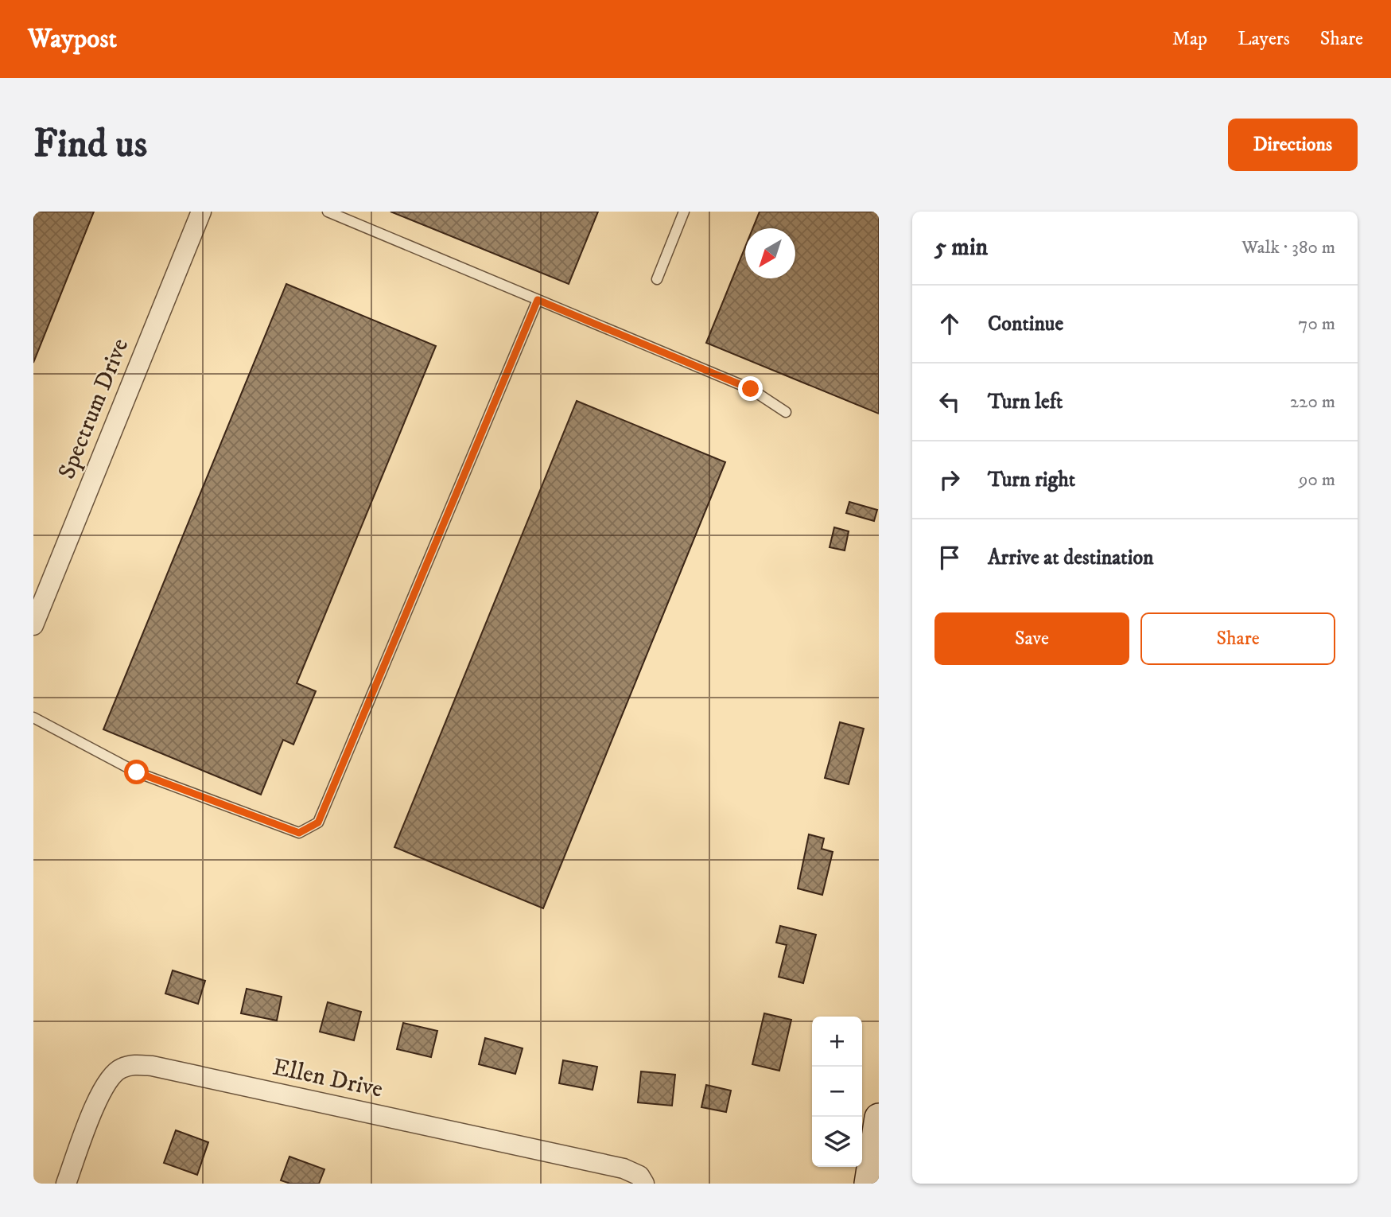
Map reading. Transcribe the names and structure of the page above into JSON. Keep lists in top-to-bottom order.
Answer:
{
  "streets": {
    "street": ["Spectrum Drive", "Ellen Drive"]
  },
  "north": "bottom left",
  "page": {
    "header": "Waypost",
    "nav": ["Map", "Layers", "Share"],
    "buttons": [
      "Directions",
      ["Save", "Share"]
    ],
    "title": "Find us",
    "heading": ["5 min", "Walk · 380 m"],
    "list": [
      ["Continue", "70 m"],
      ["Turn left", "220 m"],
      ["Turn right", "90 m"],
      "Arrive at destination"
    ],
    "map_buttons": ["+", "−"]
  }
}
